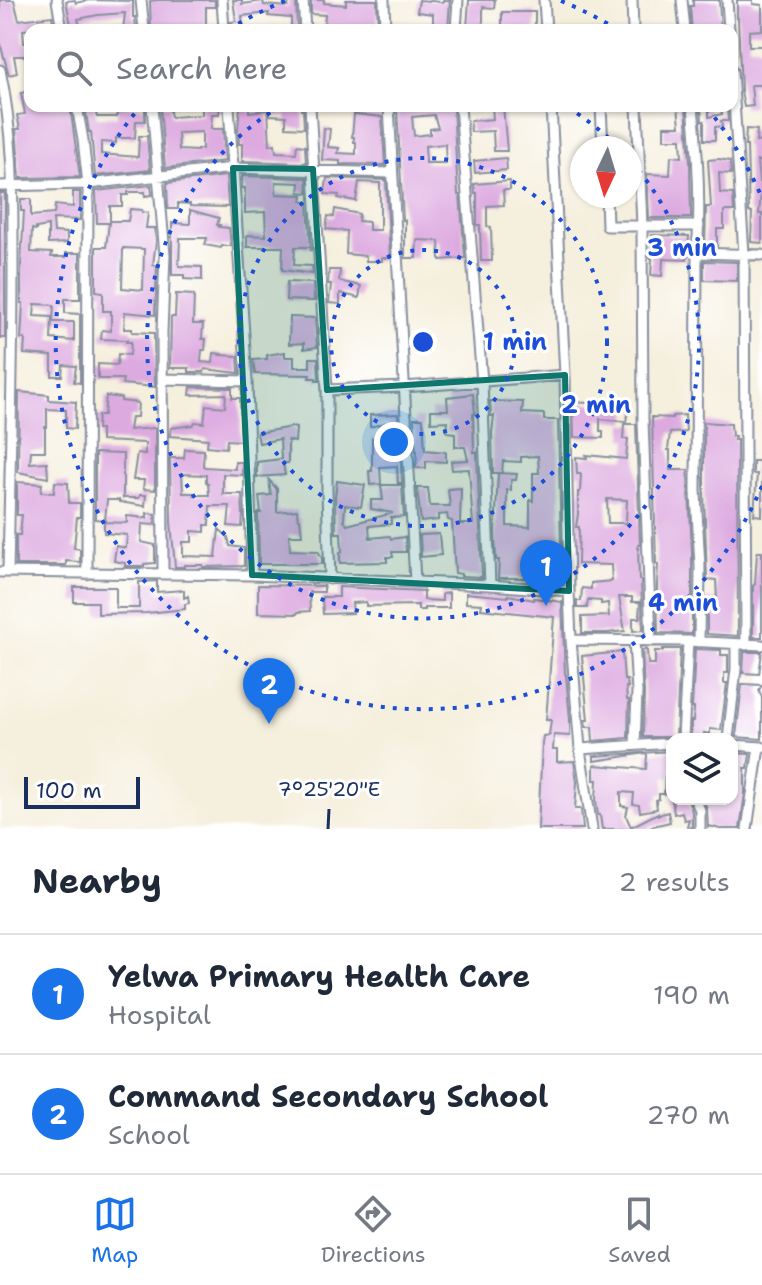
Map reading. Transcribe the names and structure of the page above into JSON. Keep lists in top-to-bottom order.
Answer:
{
  "scale_bar": "100 m",
  "north": "bottom",
  "page": {
    "search": "Search here",
    "pins": ["1", "2"],
    "scale": "100 m",
    "heading": ["Nearby", "2 results"],
    "list": [
      {
        "mark": "1",
        "name": "Yelwa Primary Health Care",
        "note": "Hospital",
        "value": "190 m"
      },
      {
        "mark": "2",
        "name": "Command Secondary School",
        "note": "School",
        "value": "270 m"
      }
    ],
    "nav": ["Map", "Directions", "Saved"]
  },
  "coordinates": ["7°25'20\"E"],
  "rings": [
    "3 min",
    "1 min",
    "2 min",
    "4 min"
  ]
}
